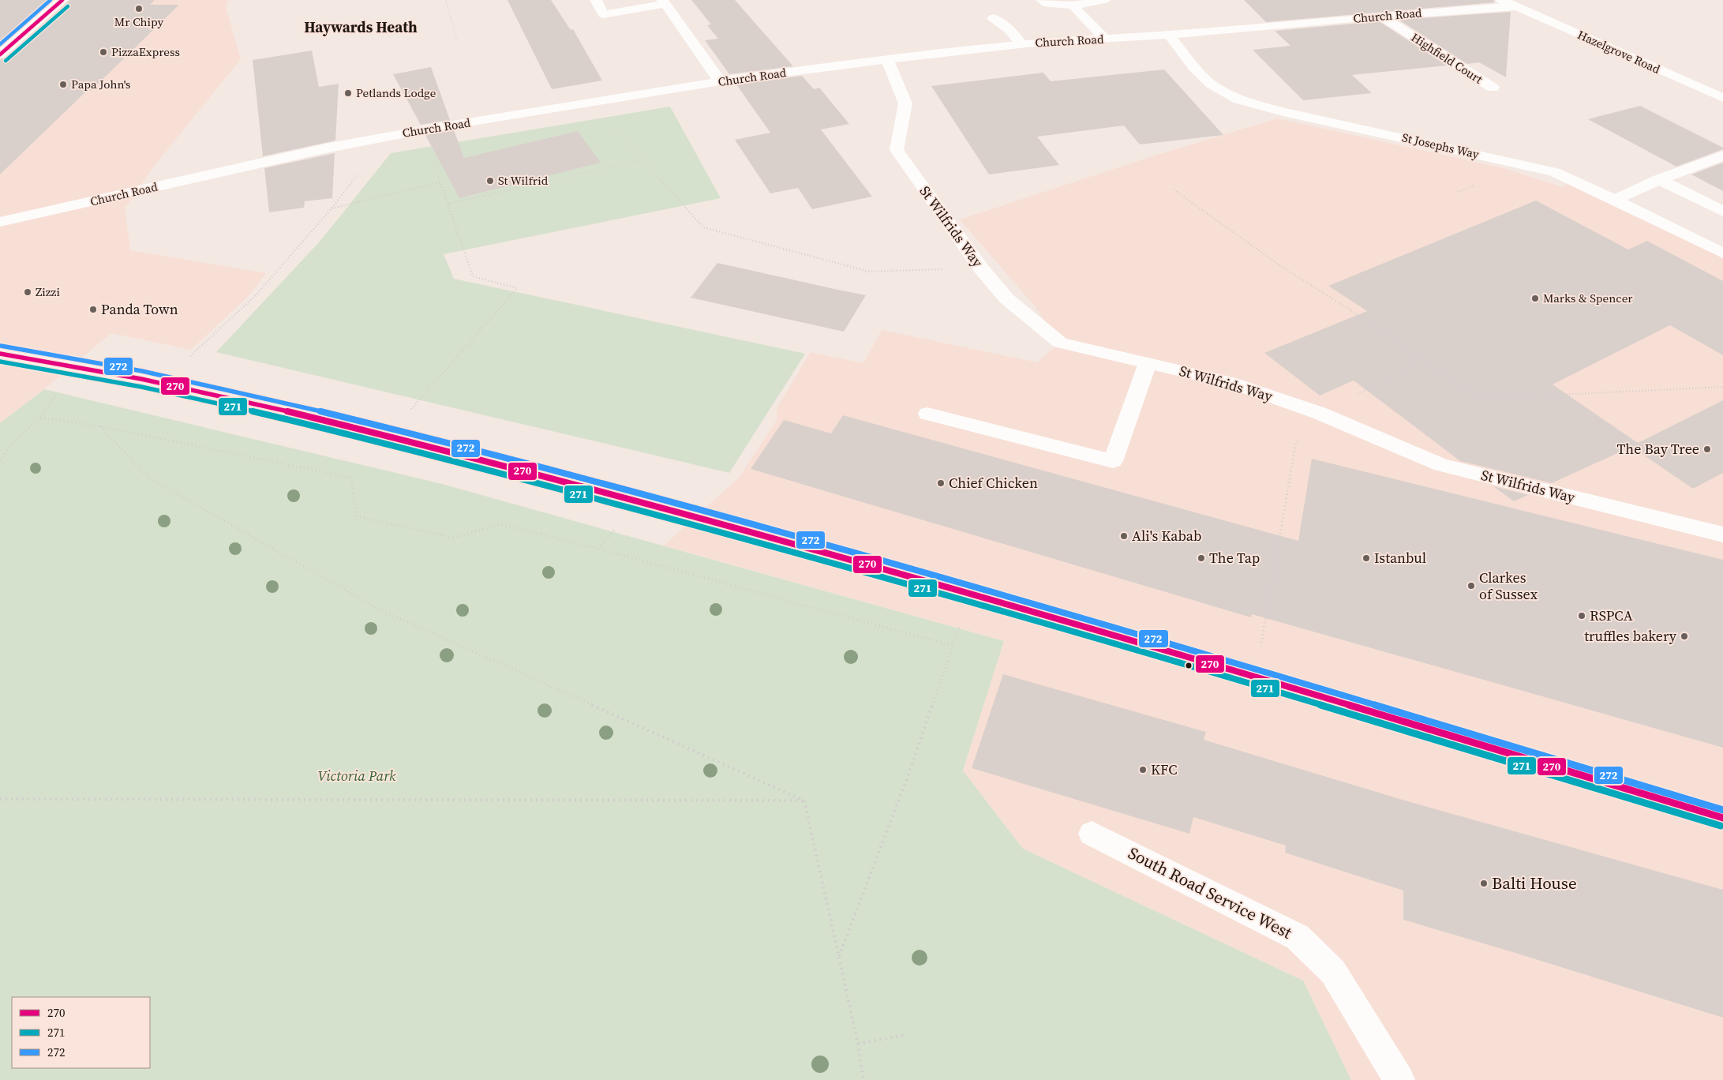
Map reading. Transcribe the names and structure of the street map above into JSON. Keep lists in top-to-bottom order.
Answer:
{
  "streets": {
    "street": [
      "Church Road",
      "Hazelgrove Road",
      "Highfield Court",
      "St Josephs Way",
      "St Wilfrids Way",
      "South Road Service West"
    ]
  },
  "crossings": [
    ["Church Road", "Hazelgrove Road"],
    ["Church Road", "Highfield Court"],
    ["Church Road", "St Josephs Way"],
    ["Church Road", "St Wilfrids Way"]
  ],
  "districts": ["Haywards Heath"],
  "parks": ["Victoria Park"],
  "places": [
    "Mr Chipy",
    "PizzaExpress",
    "Papa John's",
    "Petlands Lodge",
    "St Wilfrid",
    "Zizzi",
    "Marks & Spencer",
    "Panda Town",
    "The Bay Tree",
    "Chief Chicken",
    "Ali's Kabab",
    "The Tap",
    "Istanbul",
    "Clarkes of Sussex",
    "RSPCA",
    "truffles bakery",
    "KFC",
    "Balti House"
  ],
  "lines": ["transit line 270", "transit line 272", "transit line 271"],
  "legend": ["270", "271", "272"]
}
